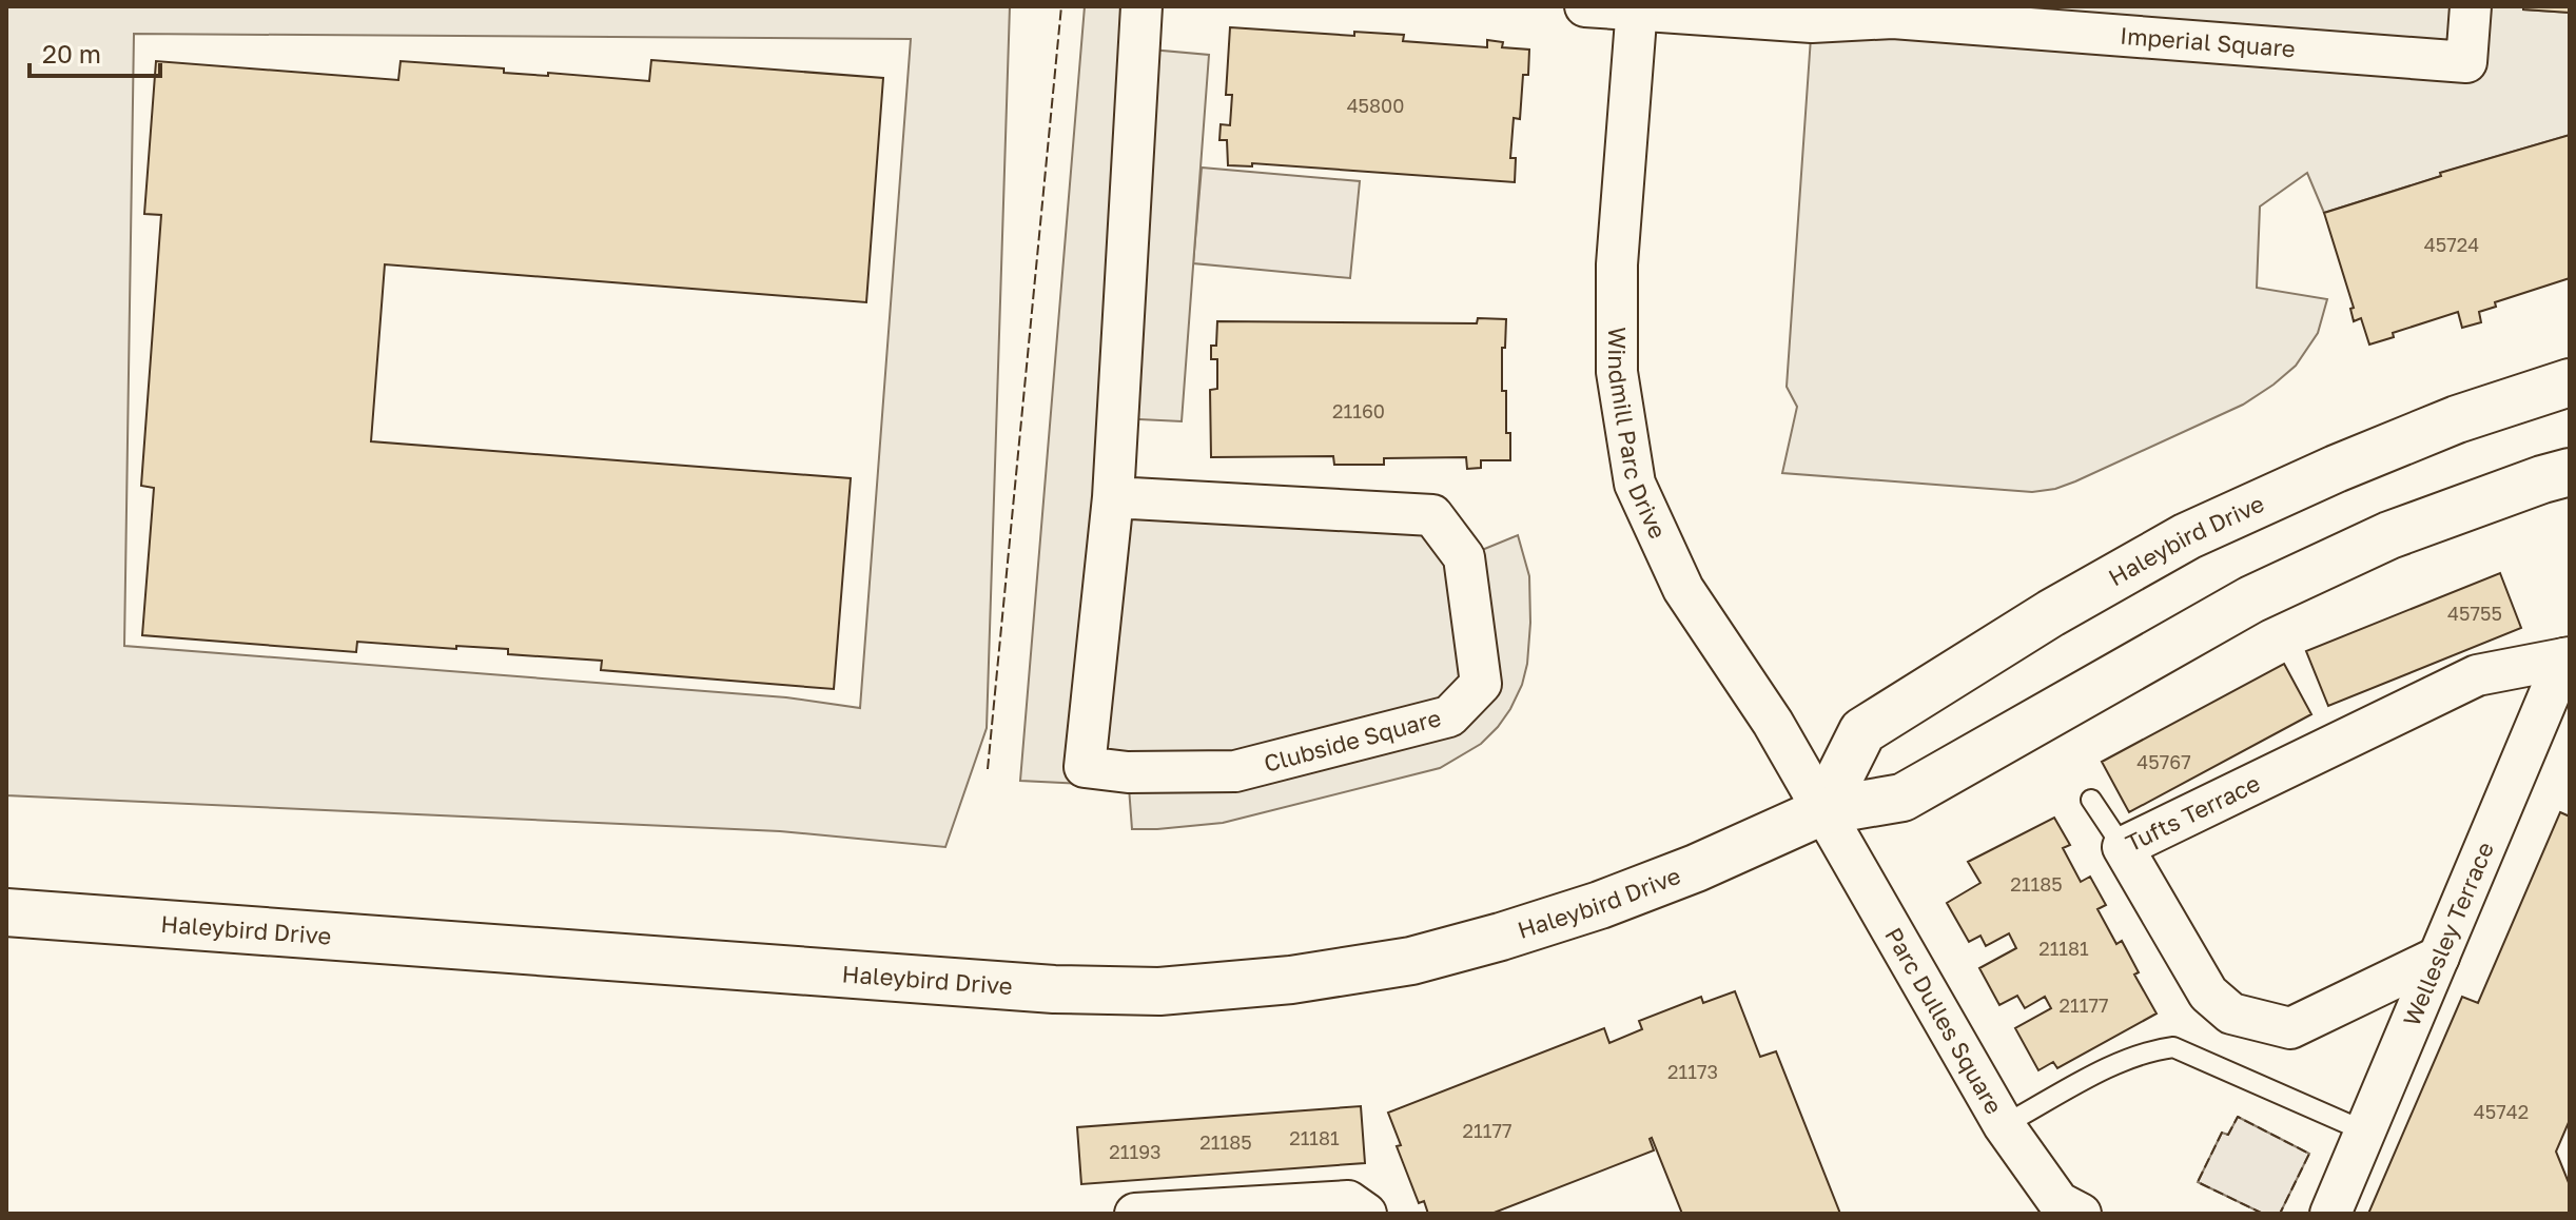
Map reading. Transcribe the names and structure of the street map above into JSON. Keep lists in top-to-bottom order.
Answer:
{
  "streets": {
    "street": [
      "Imperial Square",
      "Windmill Parc Drive",
      "Haleybird Drive",
      "Clubside Square",
      "Tufts Terrace",
      "Wellesley Terrace",
      "Parc Dulles Square"
    ]
  },
  "crossings": [
    ["Imperial Square", "Windmill Parc Drive"],
    ["Windmill Parc Drive", "Haleybird Drive"],
    ["Windmill Parc Drive", "Parc Dulles Square"],
    ["Haleybird Drive", "Parc Dulles Square"],
    ["Tufts Terrace", "Wellesley Terrace"]
  ],
  "house_numbers": [
    "45800",
    "45724",
    "21160",
    "45755",
    "45767",
    "21185",
    "21181",
    "21177",
    "21173",
    "45742",
    "21177",
    "21181",
    "21185",
    "21193"
  ],
  "scale_bar": "20 m"
}
